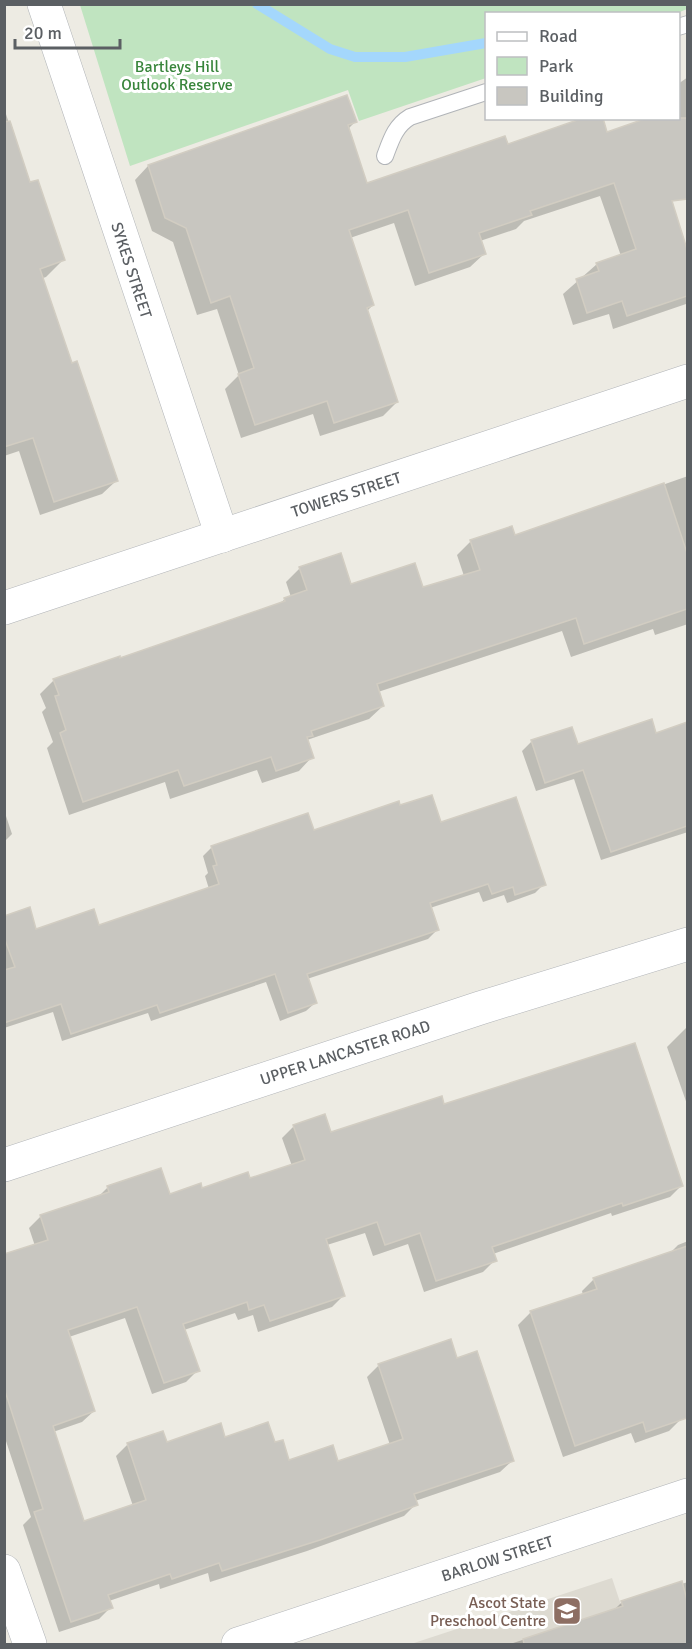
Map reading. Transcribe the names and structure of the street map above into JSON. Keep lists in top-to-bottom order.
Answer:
{
  "streets": {
    "street": [
      "SYKES STREET",
      "TOWERS STREET",
      "UPPER LANCASTER ROAD",
      "BARLOW STREET"
    ]
  },
  "crossings": [
    ["SYKES STREET", "TOWERS STREET"]
  ],
  "parks": ["Bartleys Hill Outlook Reserve"],
  "places": {
    "school or university": ["Ascot State Preschool Centre"]
  },
  "legend": ["Road", "Park", "Building"],
  "scale_bar": "20 m"
}
